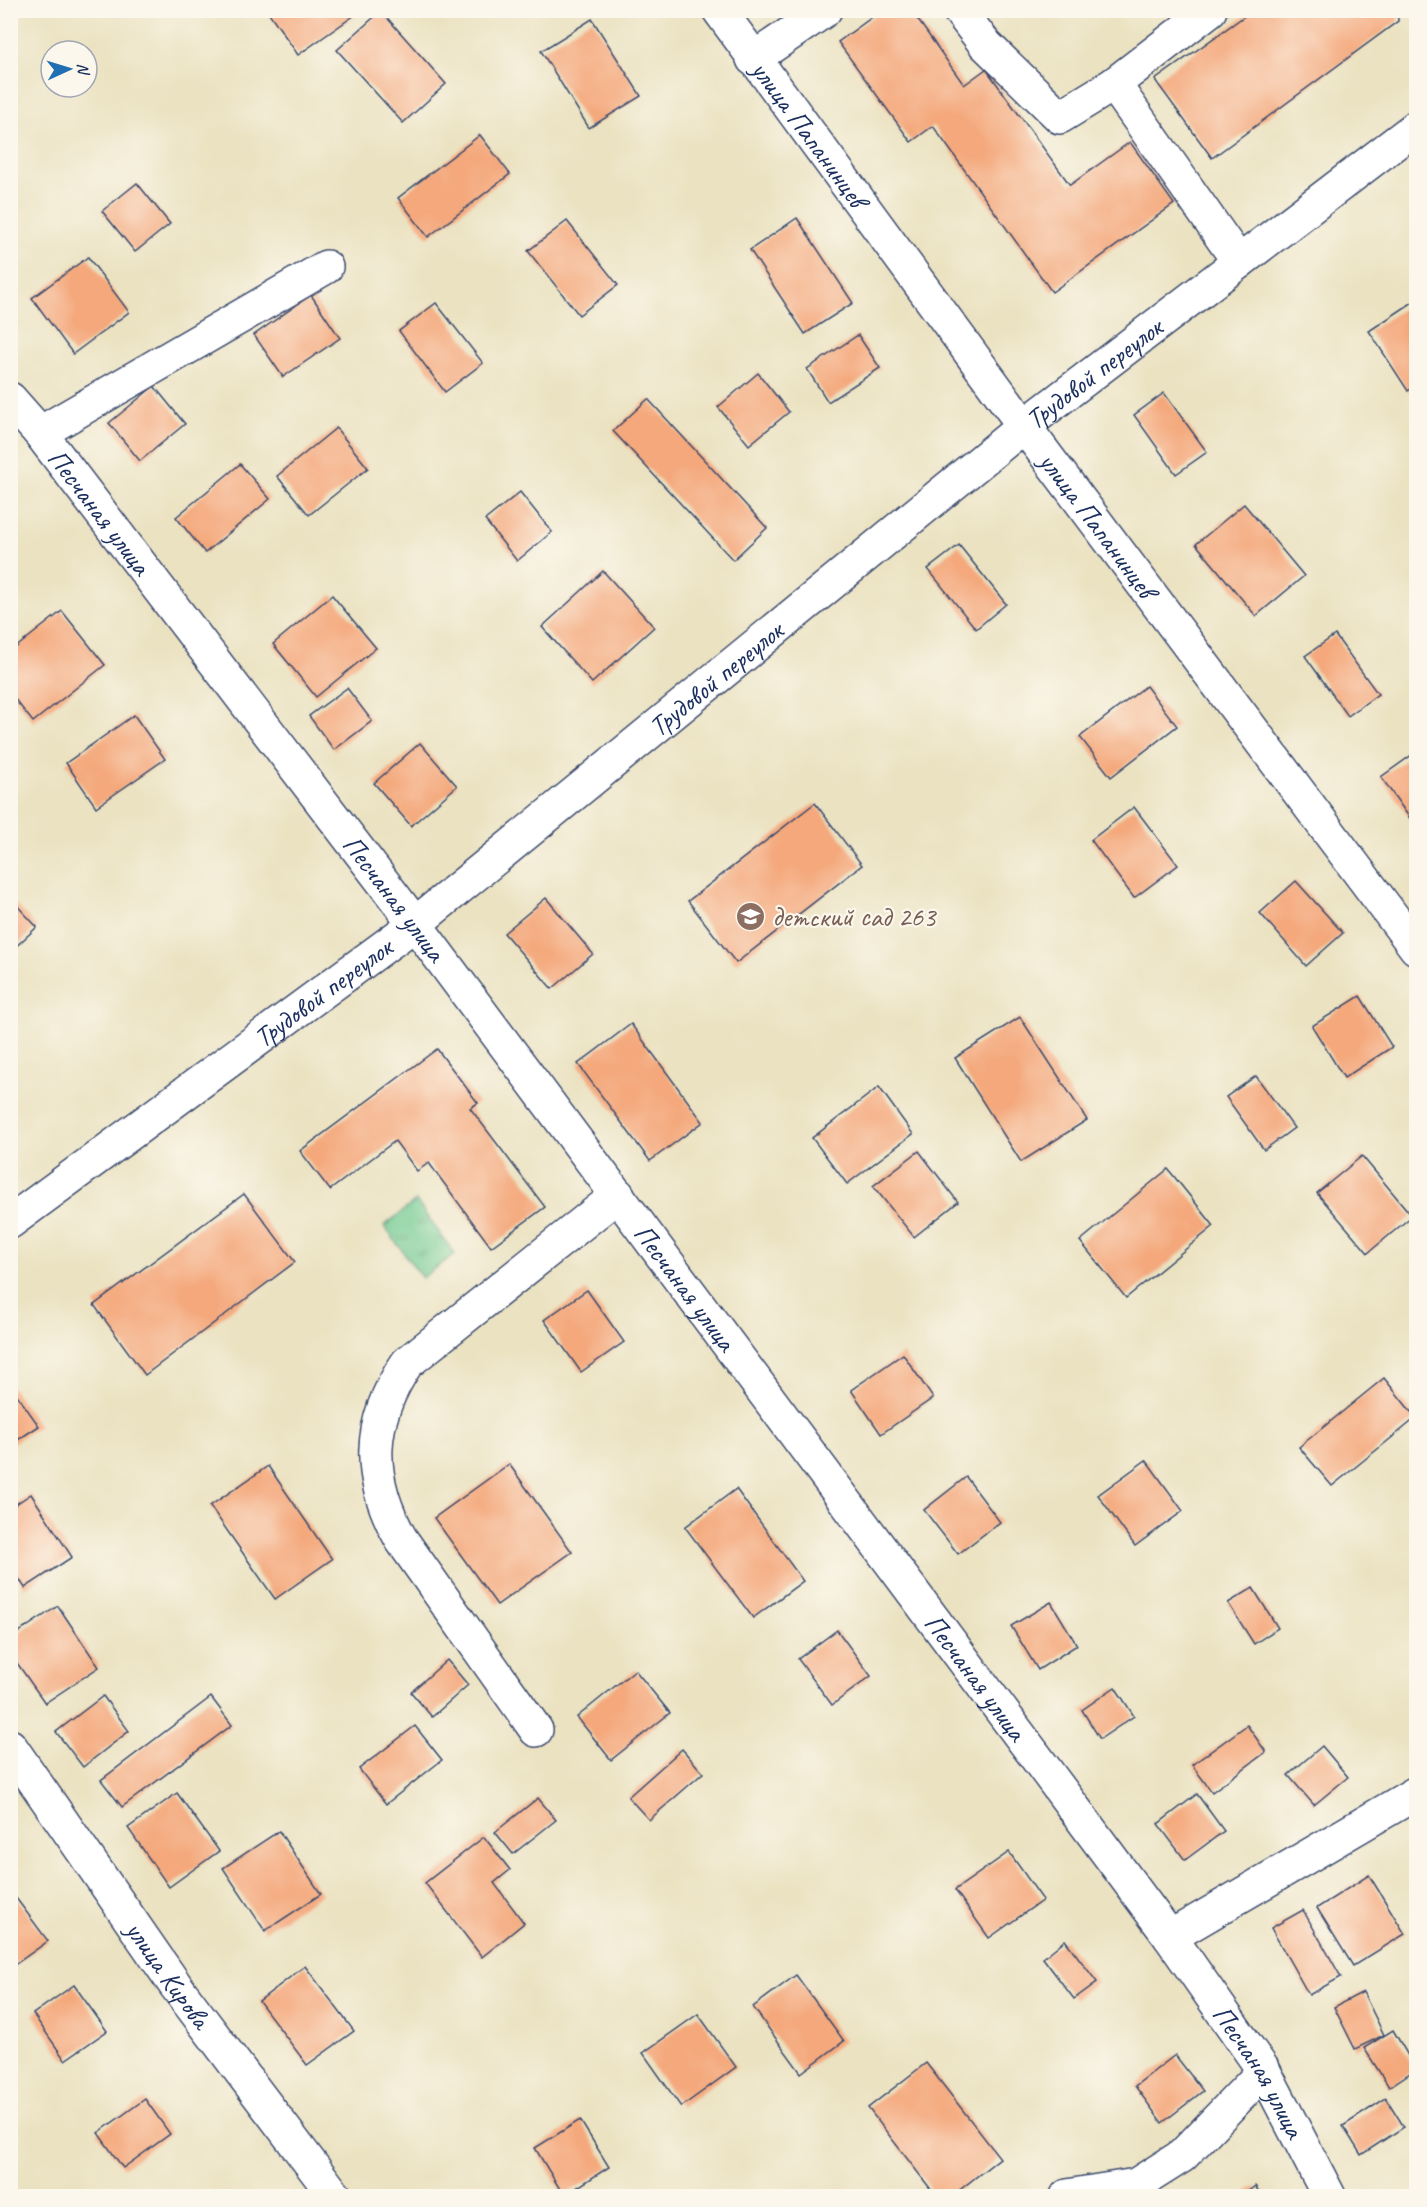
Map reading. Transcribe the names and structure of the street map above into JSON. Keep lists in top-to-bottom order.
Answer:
{
  "streets": {
    "street": [
      "улица Папанинцев",
      "Трудовой переулок",
      "Песчаная улица",
      "улица Кирова"
    ]
  },
  "crossings": [
    ["улица Папанинцев", "Трудовой переулок"],
    ["Трудовой переулок", "Песчаная улица"]
  ],
  "places": {
    "school or university": ["детский сад 263"]
  },
  "north": "right"
}
